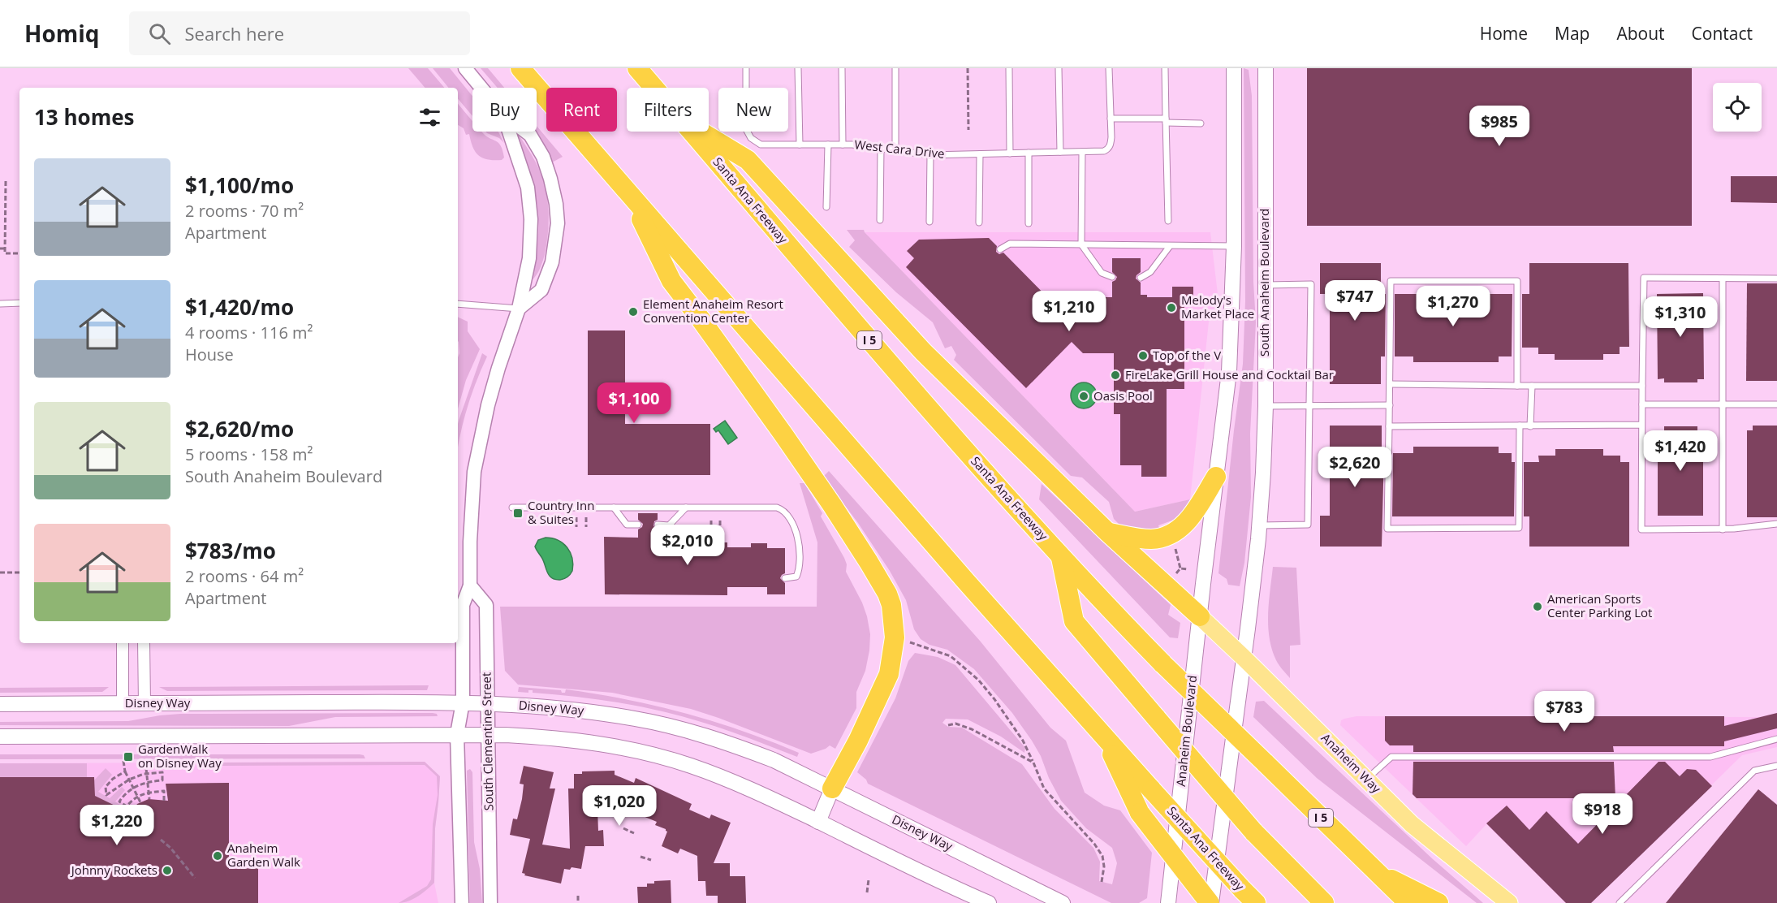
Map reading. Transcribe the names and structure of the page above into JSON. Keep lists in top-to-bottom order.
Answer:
{
  "streets": {
    "highway": ["Santa Ana Freeway", "I 5"],
    "main road": [
      "South Anaheim Boulevard",
      "Disney Way",
      "Anaheim Boulevard",
      "Anaheim Way"
    ],
    "street": ["South Clementine Street"],
    "lane": ["West Cara Drive"]
  },
  "crossings": [
    ["South Anaheim Boulevard", "Anaheim Way"],
    ["Disney Way", "South Clementine Street"],
    ["Anaheim Boulevard", "Anaheim Way"]
  ],
  "places": {
    "other": [
      "Melody's Market Place",
      "Element Anaheim Resort Convention Center",
      "Top of the V",
      "FireLake Grill House and Cocktail Bar",
      "Oasis Pool",
      "American Sports Center Parking Lot",
      "Anaheim Garden Walk",
      "Johnny Rockets"
    ],
    "transit": ["Country Inn & Suites", "GardenWalk on Disney Way"]
  },
  "page": {
    "header": "Homiq",
    "search": "Search here",
    "nav": [
      "Home",
      "Map",
      "About",
      "Contact"
    ],
    "chip": [
      "Buy",
      "Rent",
      "Filters",
      "New"
    ],
    "heading": "13 homes",
    "price": [
      "$985",
      "$747",
      "$1,270",
      "$1,210",
      "$1,310",
      "$1,100",
      "$1,420",
      "$2,620",
      "$2,010",
      "$783",
      "$1,020",
      "$918",
      "$1,220"
    ],
    "list": [
      {
        "name": "$1,100/mo",
        "note": "2 rooms · 70 m² · Apartment"
      },
      {
        "name": "$1,420/mo",
        "note": "4 rooms · 116 m² · House"
      },
      {
        "name": "$2,620/mo",
        "note": "5 rooms · 158 m² · South Anaheim Boulevard"
      },
      {
        "name": "$783/mo",
        "note": "2 rooms · 64 m² · Apartment"
      }
    ]
  }
}
